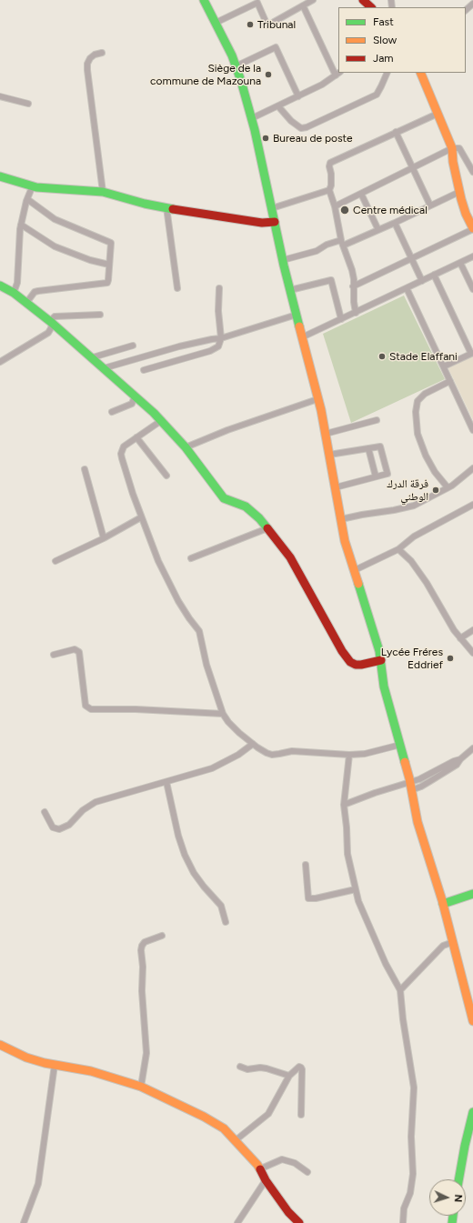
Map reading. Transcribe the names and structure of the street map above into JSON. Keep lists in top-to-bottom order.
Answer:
{
  "places": [
    "Tribunal",
    "Siège de la commune de Mazouna",
    "Bureau de poste",
    "Centre médical",
    "Stade Elaffani",
    "فرقة الدرك الوطني",
    "Lycée Fréres Eddrief"
  ],
  "legend": ["Fast", "Slow", "Jam"],
  "north": "right"
}
